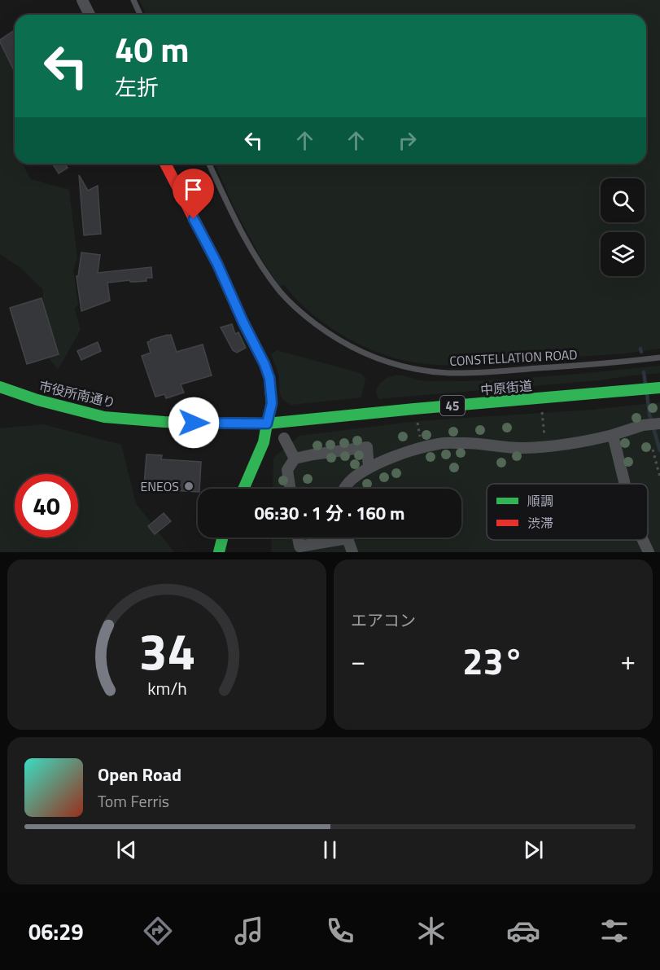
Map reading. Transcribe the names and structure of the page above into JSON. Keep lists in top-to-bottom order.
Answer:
{
  "streets": {
    "street": ["中原街道", "市役所南通り", "45"],
    "lane": ["CONSTELLATION ROAD"]
  },
  "crossings": [
    ["中原街道", "市役所南通り"]
  ],
  "places": ["ENEOS"],
  "legend": ["順調", "渋滞"],
  "page": {
    "turn": ["40 m", "左折"],
    "limit": "40",
    "trip": "06:30 · 1 分 · 160 m",
    "tile": "エアコン",
    "heat": ["−", "23°", "+"],
    "song": ["Open Road", "Tom Ferris"],
    "tabs": "06:29",
    "gauge": ["34", "km/h"]
  }
}
